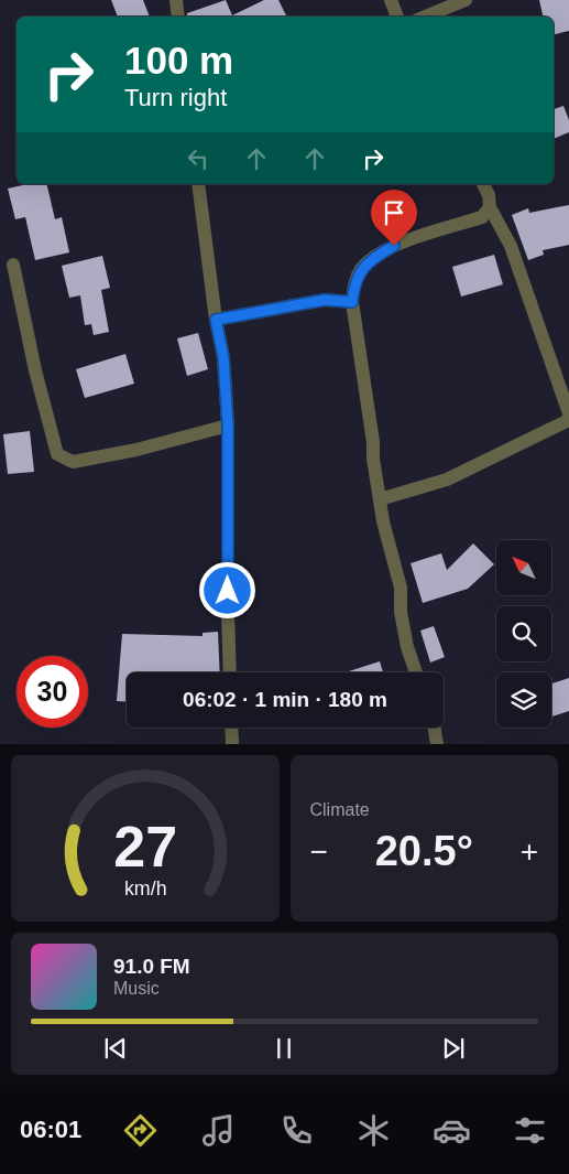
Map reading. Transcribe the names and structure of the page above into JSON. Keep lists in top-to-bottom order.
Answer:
{
  "north": "top left",
  "page": {
    "turn": ["100 m", "Turn right"],
    "limit": "30",
    "trip": "06:02 · 1 min · 180 m",
    "tile": "Climate",
    "heat": ["−", "20.5°", "+"],
    "song": ["91.0 FM", "Music"],
    "tabs": "06:01",
    "gauge": ["27", "km/h"]
  }
}
